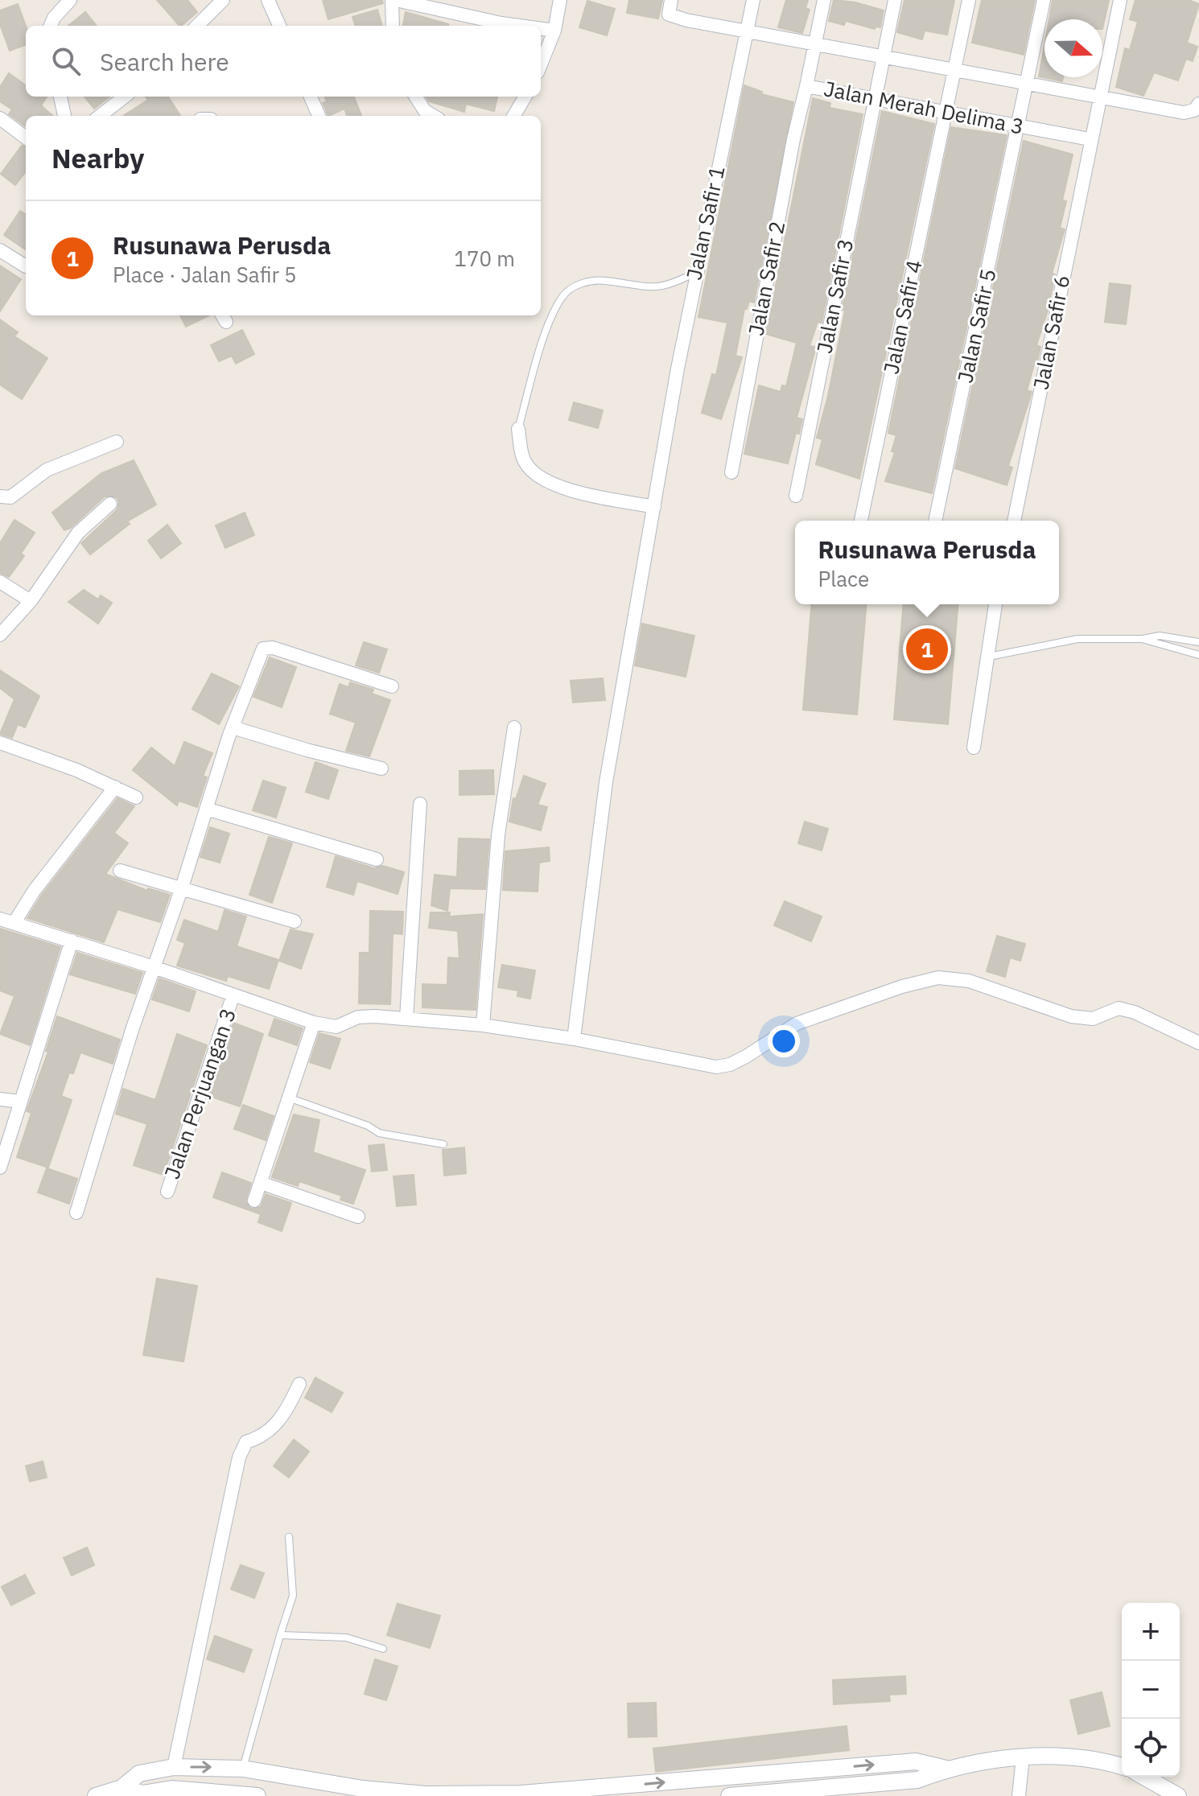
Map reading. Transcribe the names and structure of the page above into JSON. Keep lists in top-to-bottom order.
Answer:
{
  "streets": {
    "street": [
      "Jalan Merah Delima 3",
      "Jalan Safir 1",
      "Jalan Safir 2",
      "Jalan Safir 3",
      "Jalan Safir 4",
      "Jalan Safir 5",
      "Jalan Safir 6",
      "Jalan Perjuangan 3"
    ]
  },
  "crossings": [
    ["Jalan Merah Delima 3", "Jalan Safir 2"],
    ["Jalan Merah Delima 3", "Jalan Safir 3"],
    ["Jalan Merah Delima 3", "Jalan Safir 4"],
    ["Jalan Merah Delima 3", "Jalan Safir 5"],
    ["Jalan Merah Delima 3", "Jalan Safir 6"]
  ],
  "north": "right",
  "page": {
    "search": "Search here",
    "heading": "Nearby",
    "list": [
      {
        "mark": "1",
        "name": "Rusunawa Perusda",
        "note": "Place · Jalan Safir 5",
        "value": "170 m"
      }
    ],
    "popup": ["Rusunawa Perusda", "Place"],
    "pins": "1",
    "map_buttons": ["+", "−"]
  }
}
